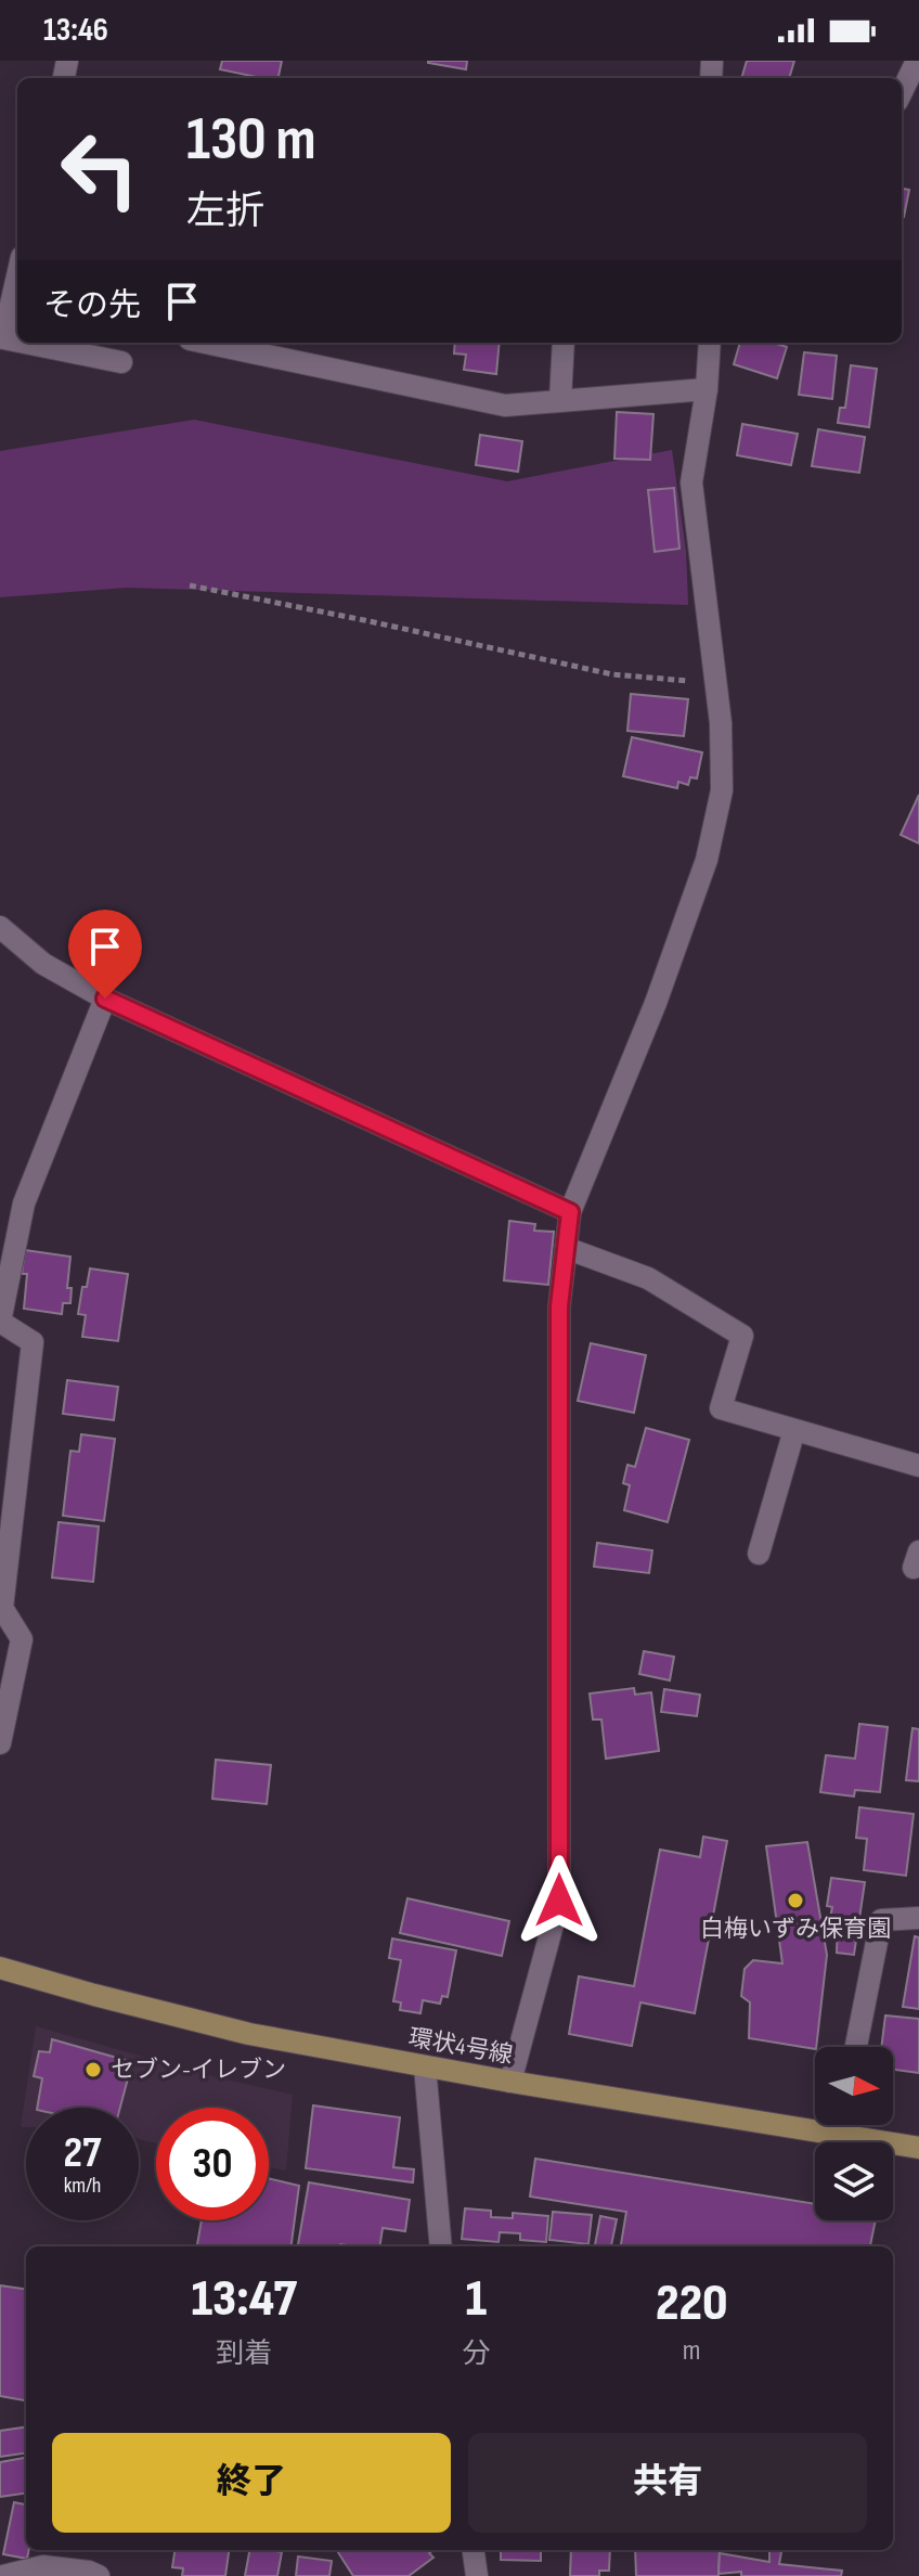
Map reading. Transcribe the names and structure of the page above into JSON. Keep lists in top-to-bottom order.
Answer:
{
  "streets": {
    "main road": ["環状4号線"]
  },
  "places": ["白梅いずみ保育園", "セブン-イレブン"],
  "north": "right",
  "page": {
    "status": "13:46",
    "turn": ["130 m", "左折"],
    "then": "その先",
    "speed": "27 km/h",
    "limit": "30",
    "eta": [
      "13:47",
      "到着",
      "1",
      "分",
      "220",
      "m"
    ],
    "buttons": ["終了", "共有"]
  }
}
